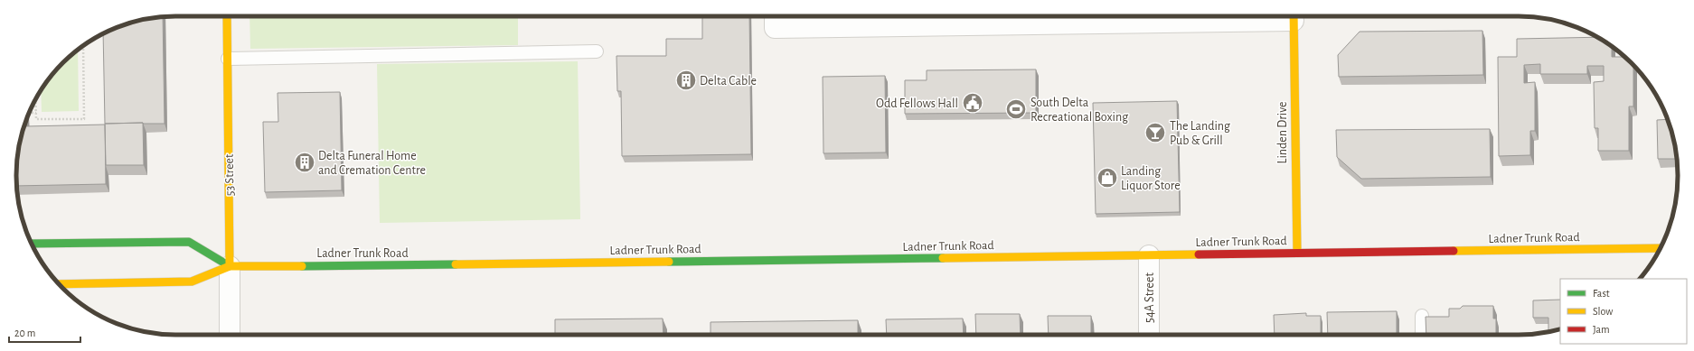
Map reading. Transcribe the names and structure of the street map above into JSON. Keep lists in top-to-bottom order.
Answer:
{
  "streets": {
    "main road": ["Linden Drive", "53 Street", "Ladner Trunk Road"],
    "street": ["54A Street"]
  },
  "crossings": [
    ["Linden Drive", "Ladner Trunk Road"],
    ["53 Street", "Ladner Trunk Road"],
    ["Ladner Trunk Road", "54A Street"]
  ],
  "places": {
    "building": ["Delta Cable", "Delta Funeral Home and Cremation Centre"],
    "public building": ["Odd Fellows Hall"],
    "sports": ["South Delta Recreational Boxing"],
    "bar": ["The Landing Pub & Grill"],
    "shop": ["Landing Liquor Store"]
  },
  "legend": ["Fast", "Slow", "Jam"],
  "scale_bar": "20 m"
}
